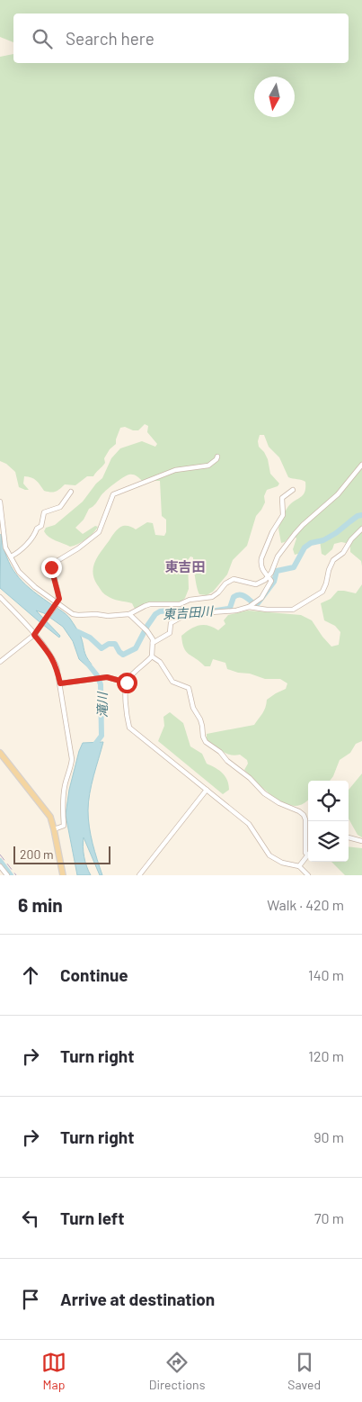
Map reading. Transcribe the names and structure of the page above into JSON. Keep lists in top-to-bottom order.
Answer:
{
  "districts": ["東吉田"],
  "water": ["東吉田川", "滝川"],
  "scale_bar": "200 m",
  "north": "bottom",
  "page": {
    "search": "Search here",
    "scale": "200 m",
    "heading": ["6 min", "Walk · 420 m"],
    "list": [
      ["Continue", "140 m"],
      ["Turn right", "120 m"],
      ["Turn right", "90 m"],
      ["Turn left", "70 m"],
      "Arrive at destination"
    ],
    "nav": ["Map", "Directions", "Saved"]
  }
}
